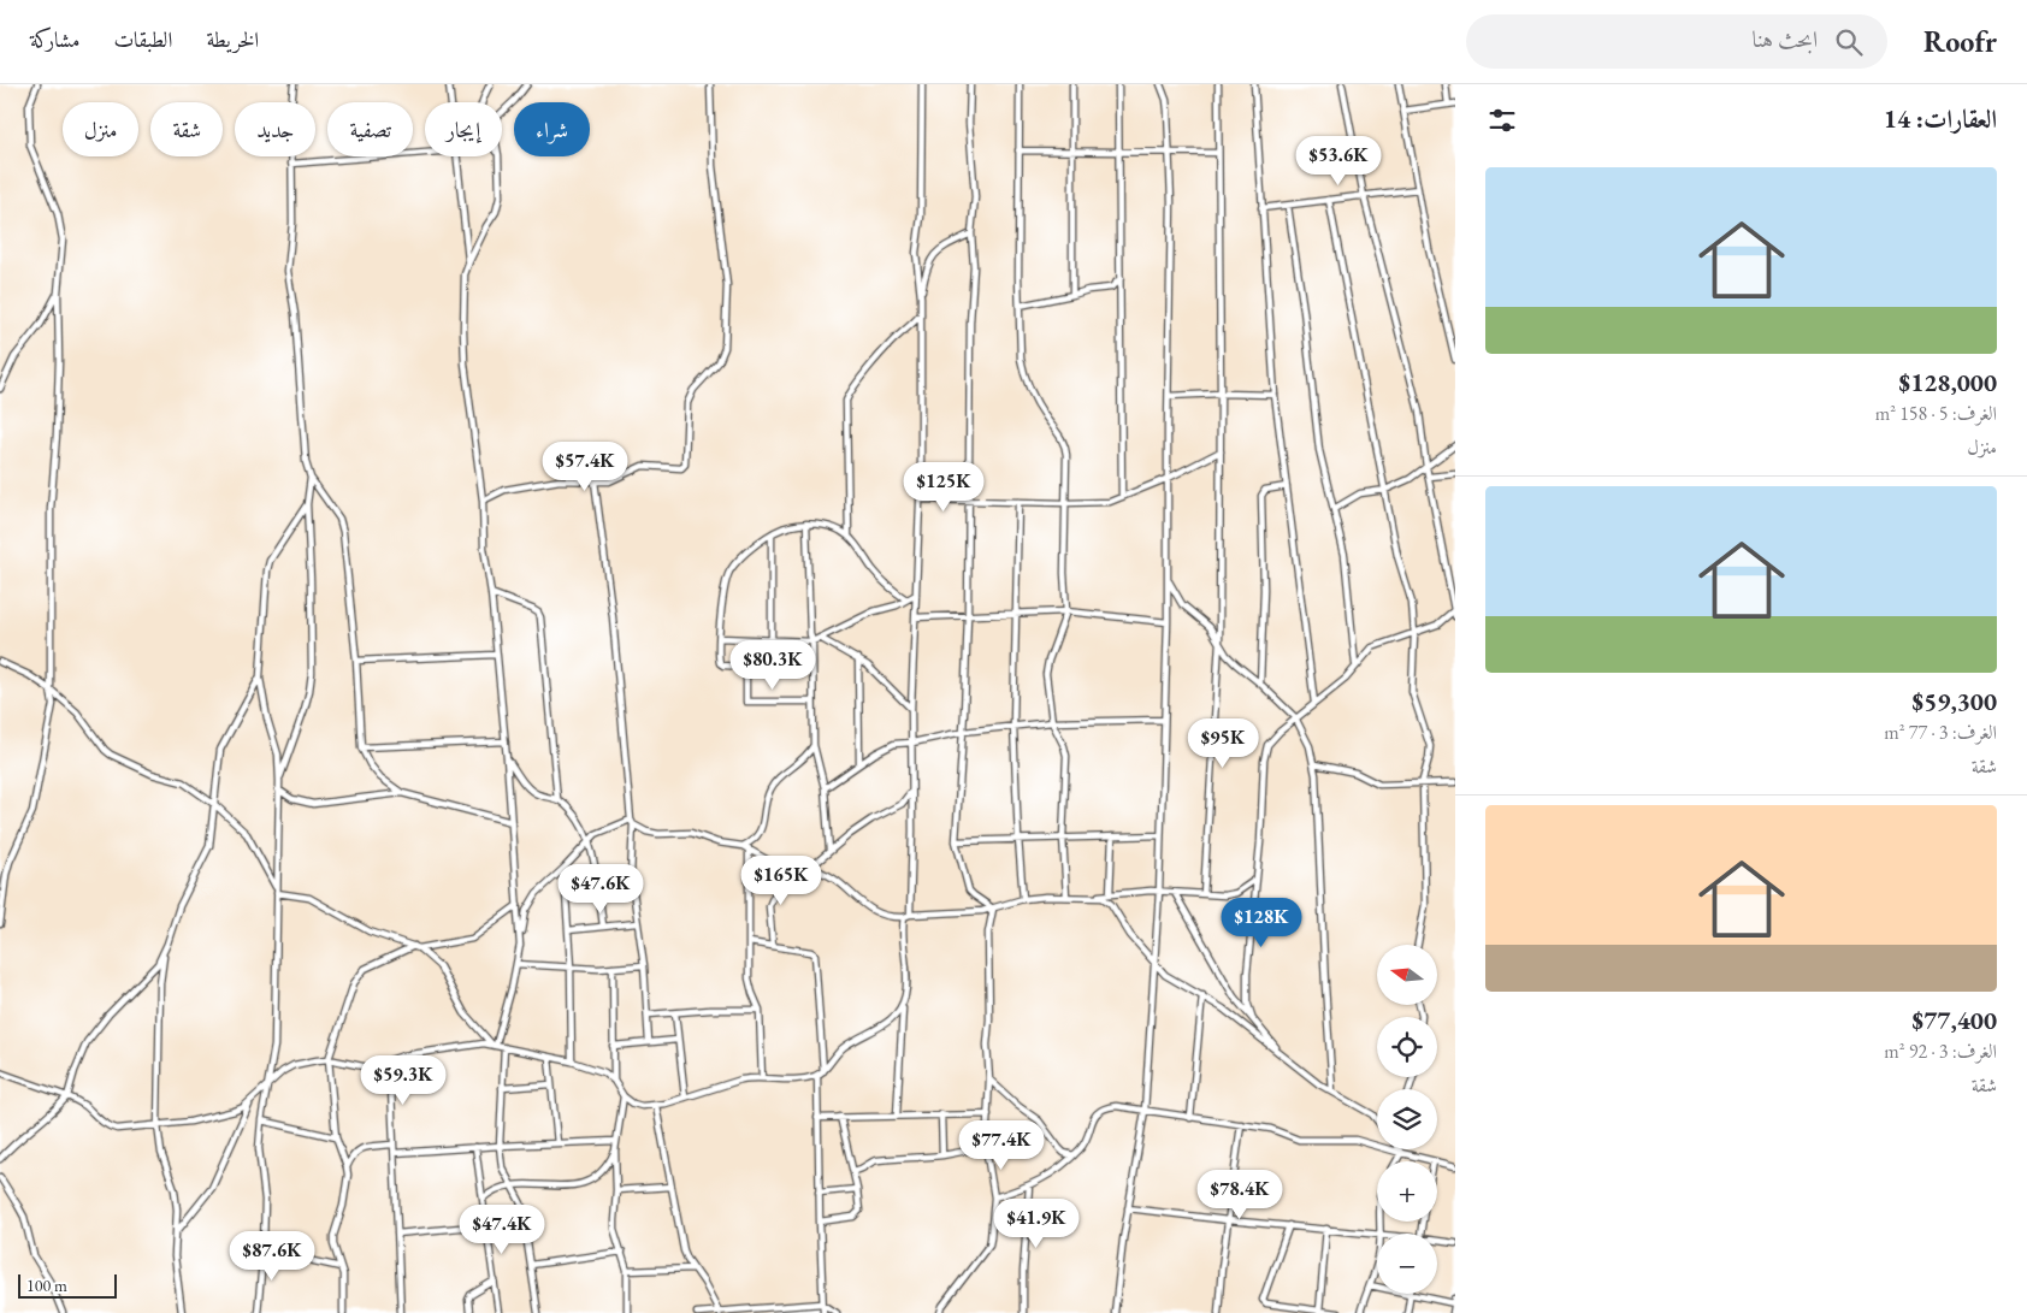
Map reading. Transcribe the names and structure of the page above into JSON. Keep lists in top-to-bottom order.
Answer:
{
  "scale_bar": "100 m",
  "north": "left",
  "page": {
    "header": "Roofr",
    "search": "ابحث هنا",
    "nav": ["الخريطة", "الطبقات", "مشاركة"],
    "heading": "العقارات: 14",
    "chip": [
      "شراء",
      "إيجار",
      "تصفية",
      "جديد",
      "شقة",
      "منزل"
    ],
    "price": [
      "$53.6K",
      "$57.4K",
      "$125K",
      "$80.3K",
      "$95K",
      "$165K",
      "$47.6K",
      "$128K",
      "$59.3K",
      "$77.4K",
      "$78.4K",
      "$41.9K",
      "$47.4K",
      "$87.6K"
    ],
    "list": [
      {
        "name": "$128,000",
        "note": "الغرف: 5 · 158 m² · منزل"
      },
      {
        "name": "$59,300",
        "note": "الغرف: 3 · 77 m² · شقة"
      },
      {
        "name": "$77,400",
        "note": "الغرف: 3 · 92 m² · شقة"
      }
    ],
    "map_buttons": ["+", "−"],
    "scale": "100 m"
  }
}
